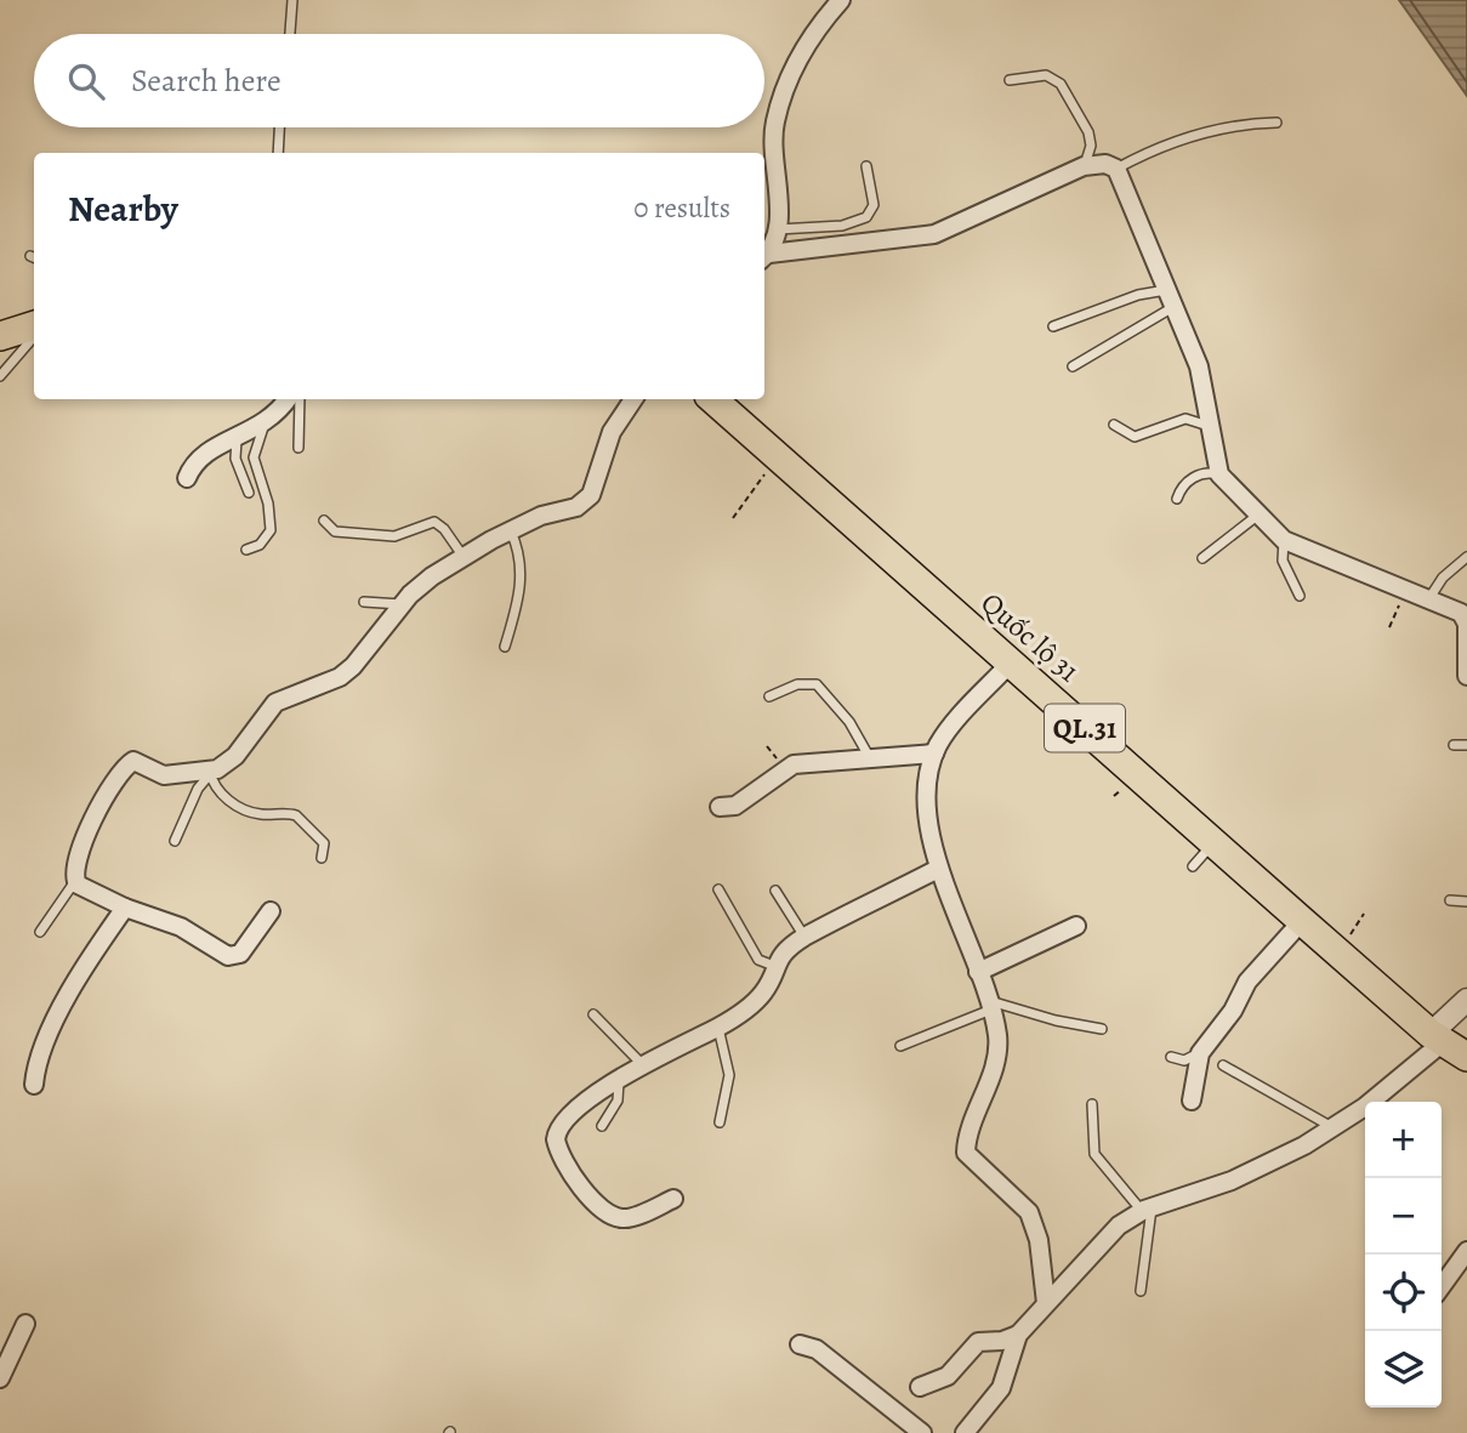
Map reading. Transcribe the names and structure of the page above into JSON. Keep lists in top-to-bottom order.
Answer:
{
  "streets": {
    "highway": ["Quốc lộ 31", "QL.31"]
  },
  "page": {
    "search": "Search here",
    "heading": ["Nearby", "0 results"],
    "map_buttons": ["+", "−"]
  }
}
